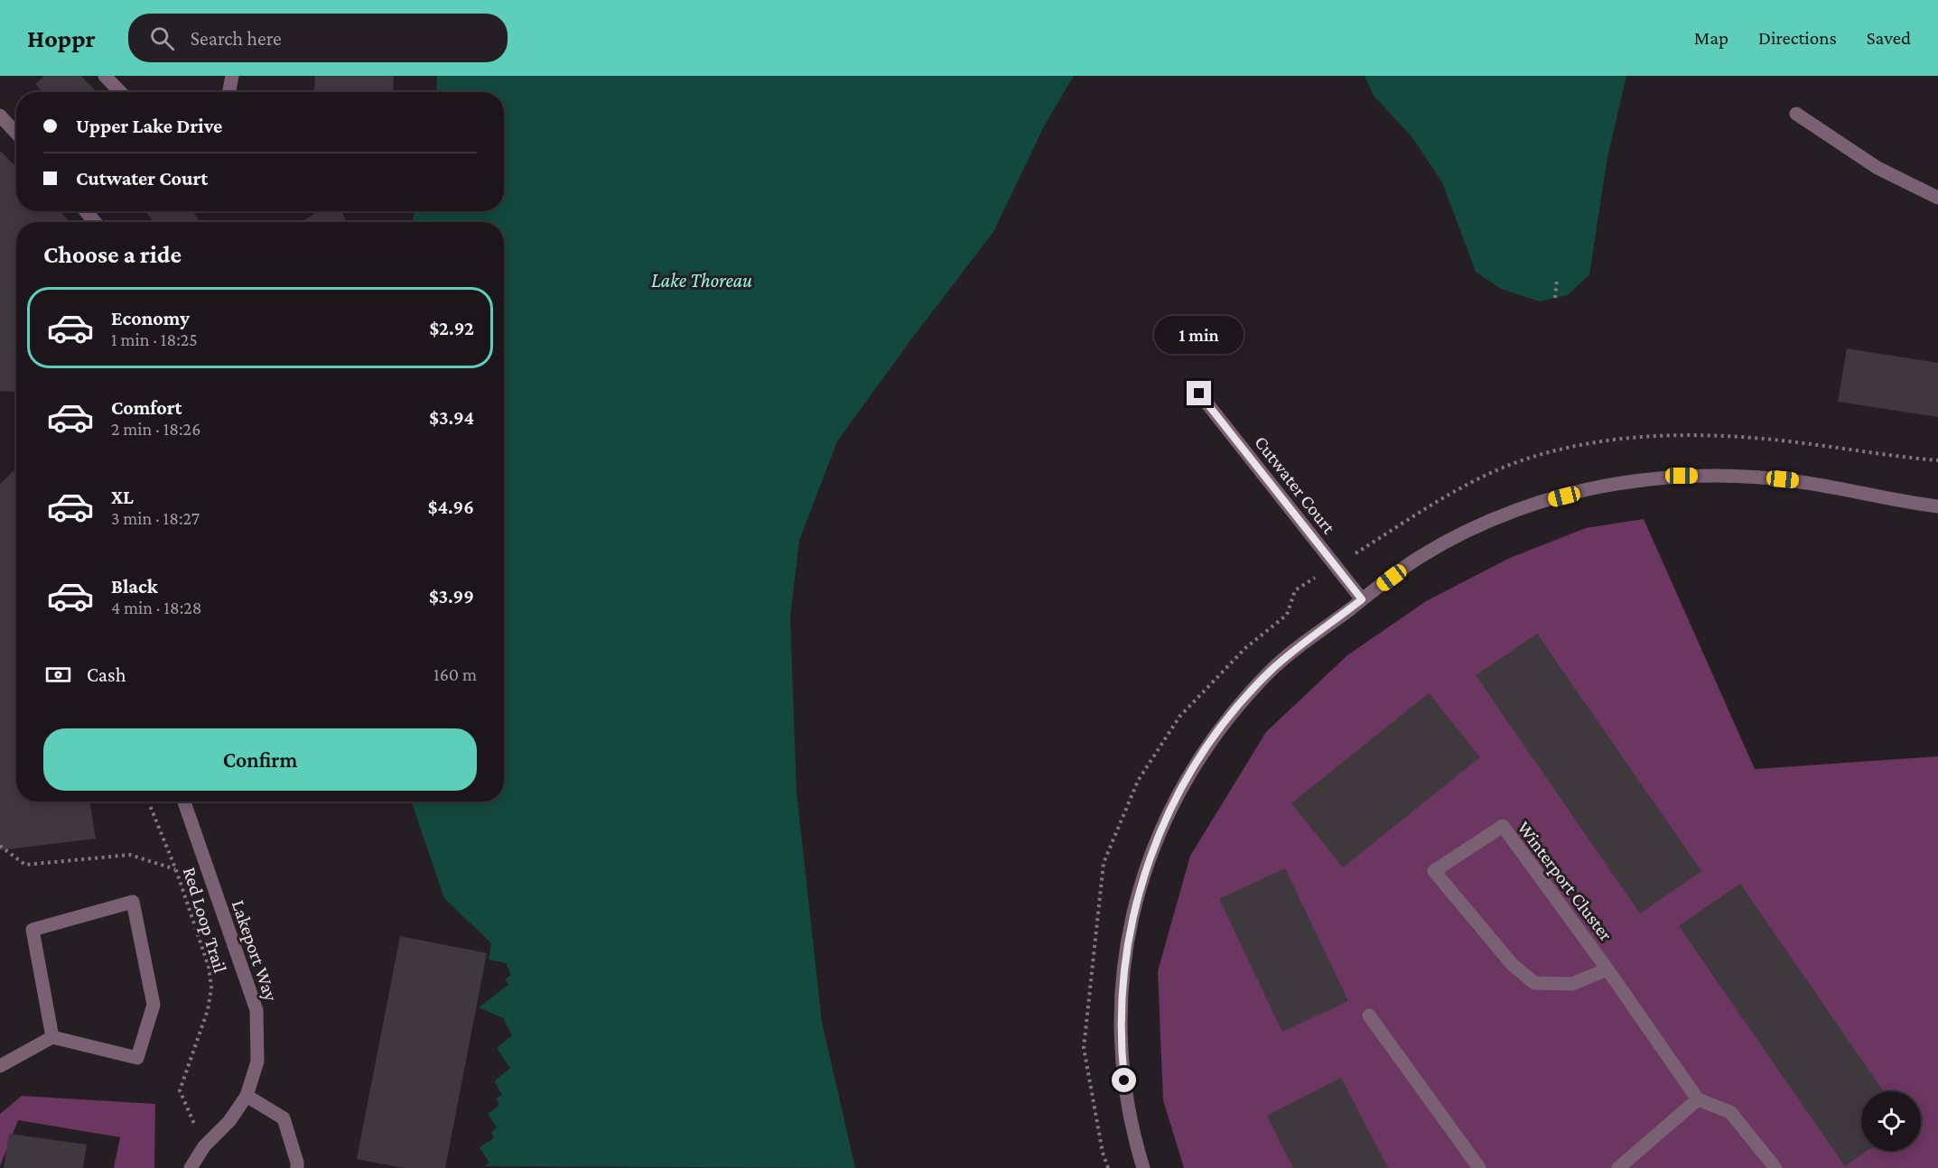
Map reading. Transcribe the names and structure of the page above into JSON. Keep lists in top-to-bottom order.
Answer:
{
  "streets": {
    "street": ["Cutwater Court", "Winterport Cluster", "Lakeport Way"],
    "path": ["Red Loop Trail"]
  },
  "crossings": [
    ["Red Loop Trail", "Lakeport Way"]
  ],
  "water": ["Lake Thoreau"],
  "page": {
    "header": "Hoppr",
    "search": "Search here",
    "nav": ["Map", "Directions", "Saved"],
    "banner": ["Upper Lake Drive", "Cutwater Court"],
    "heading": "Choose a ride",
    "list": [
      {
        "name": "Economy",
        "note": "1 min · 18:25",
        "value": "$2.92"
      },
      {
        "name": "Comfort",
        "note": "2 min · 18:26",
        "value": "$3.94"
      },
      {
        "name": "XL",
        "note": "3 min · 18:27",
        "value": "$4.96"
      },
      {
        "name": "Black",
        "note": "4 min · 18:28",
        "value": "$3.99"
      }
    ],
    "bubble": "1 min",
    "pay": ["Cash", "160 m"],
    "buttons": "Confirm"
  }
}
